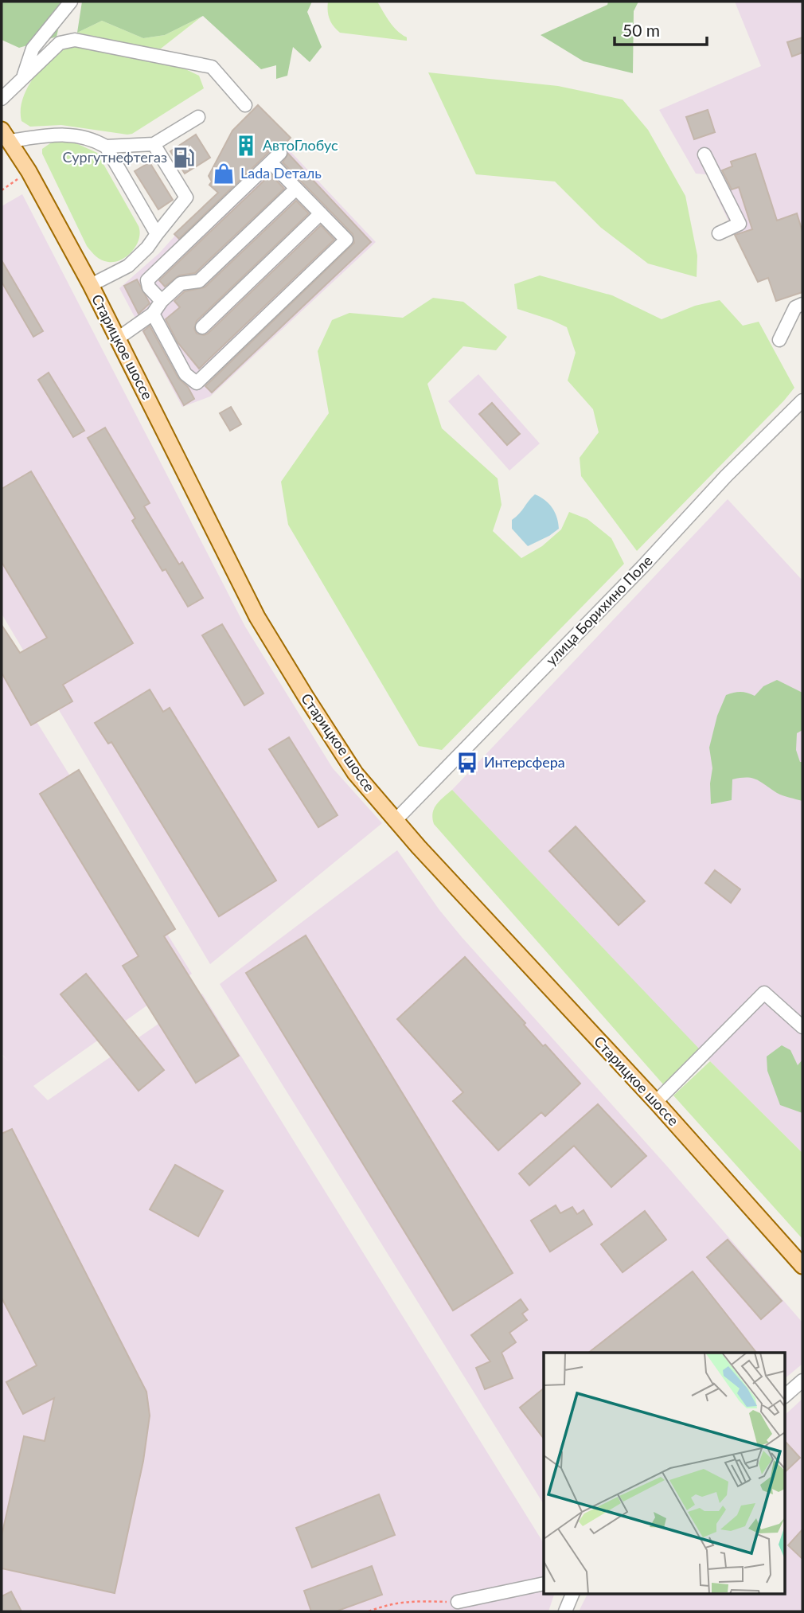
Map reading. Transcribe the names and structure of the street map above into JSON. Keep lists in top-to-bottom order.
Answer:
{
  "streets": {
    "main road": ["Старицкое шоссе"],
    "street": ["улица Борихино Поле"]
  },
  "crossings": [
    ["Старицкое шоссе", "улица Борихино Поле"]
  ],
  "places": {
    "building": ["АвтоГлобус"],
    "fuel station": ["Сургутнефтегаз"],
    "shop": ["Lada Dеталь"],
    "bus stop": ["Интерсфера"]
  },
  "scale_bar": "50 m"
}
